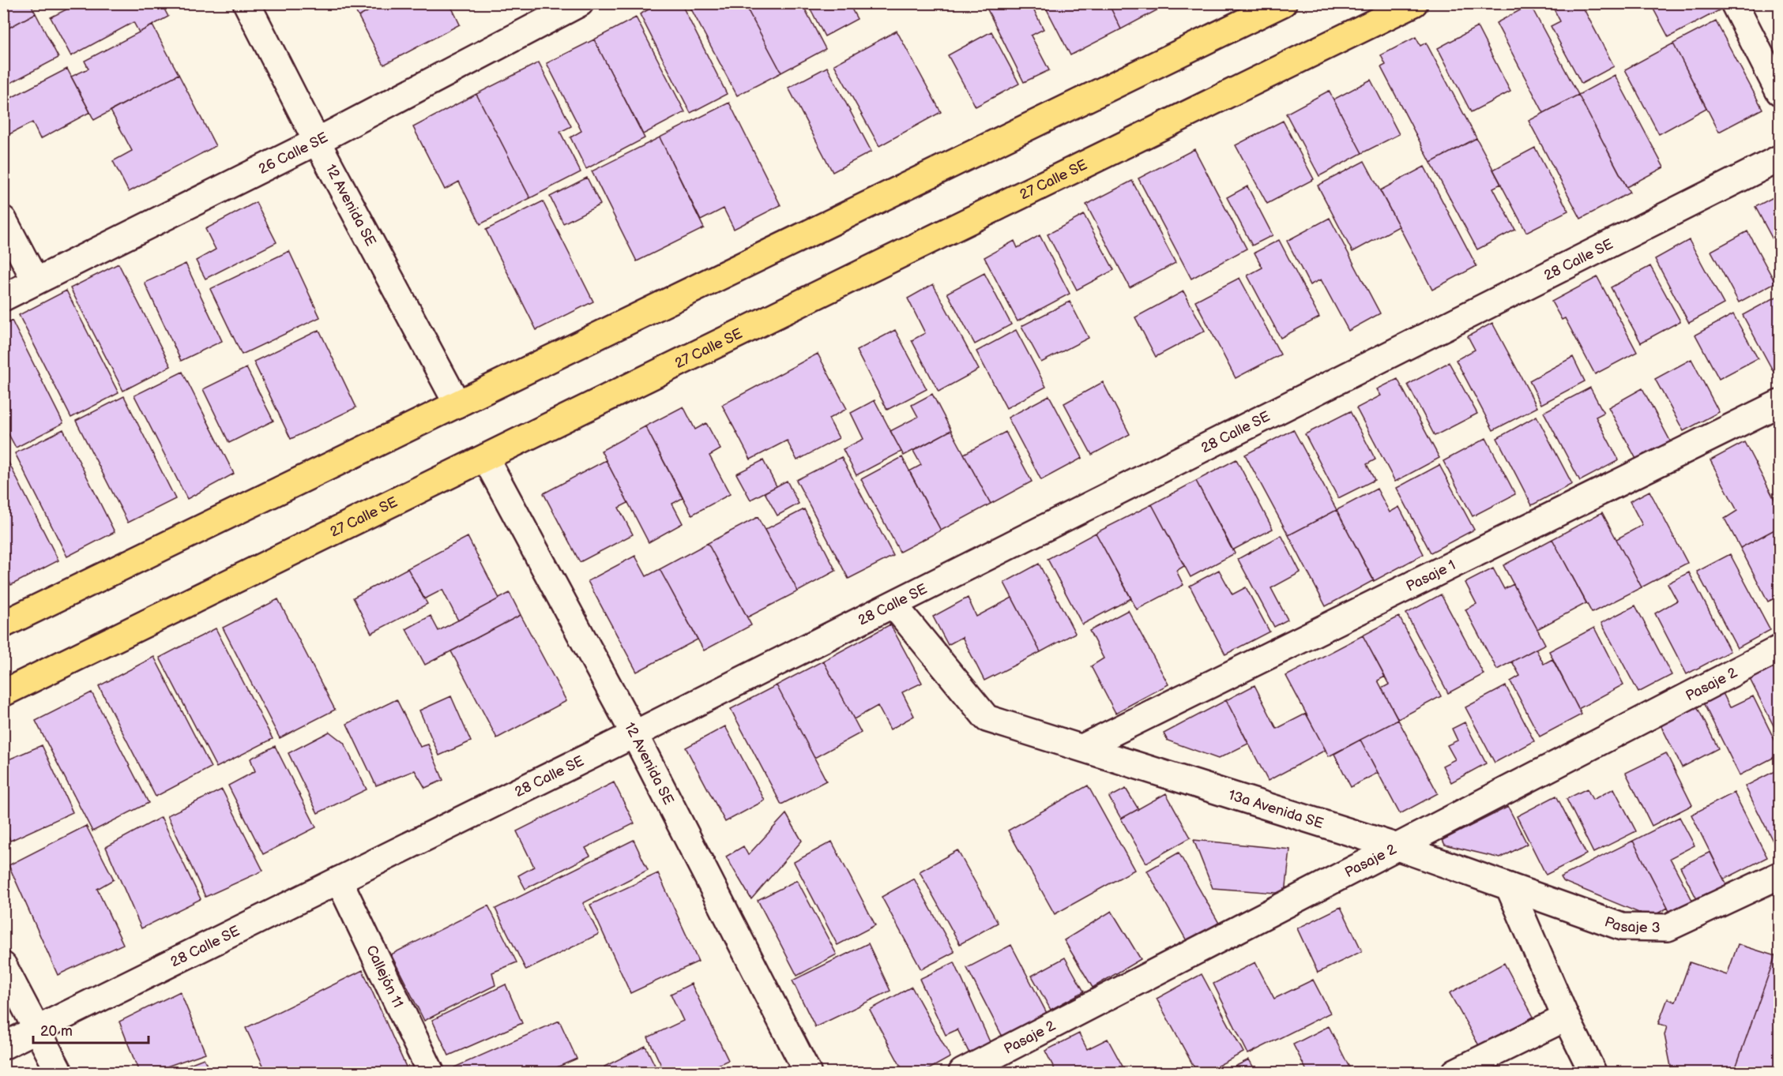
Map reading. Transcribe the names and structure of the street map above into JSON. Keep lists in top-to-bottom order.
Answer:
{
  "streets": {
    "main road": ["27 Calle SE"],
    "street": [
      "26 Calle SE",
      "12 Avenida SE",
      "28 Calle SE",
      "Pasaje 1",
      "Pasaje 2",
      "13a Avenida SE",
      "Pasaje 3",
      "Callejón 11"
    ]
  },
  "crossings": [
    ["26 Calle SE", "12 Avenida SE"],
    ["27 Calle SE", "12 Avenida SE"],
    ["12 Avenida SE", "28 Calle SE"],
    ["28 Calle SE", "13a Avenida SE"],
    ["28 Calle SE", "Callejón 11"],
    ["Pasaje 1", "13a Avenida SE"],
    ["Pasaje 2", "13a Avenida SE"],
    ["13a Avenida SE", "Pasaje 3"]
  ],
  "scale_bar": "20 m"
}
